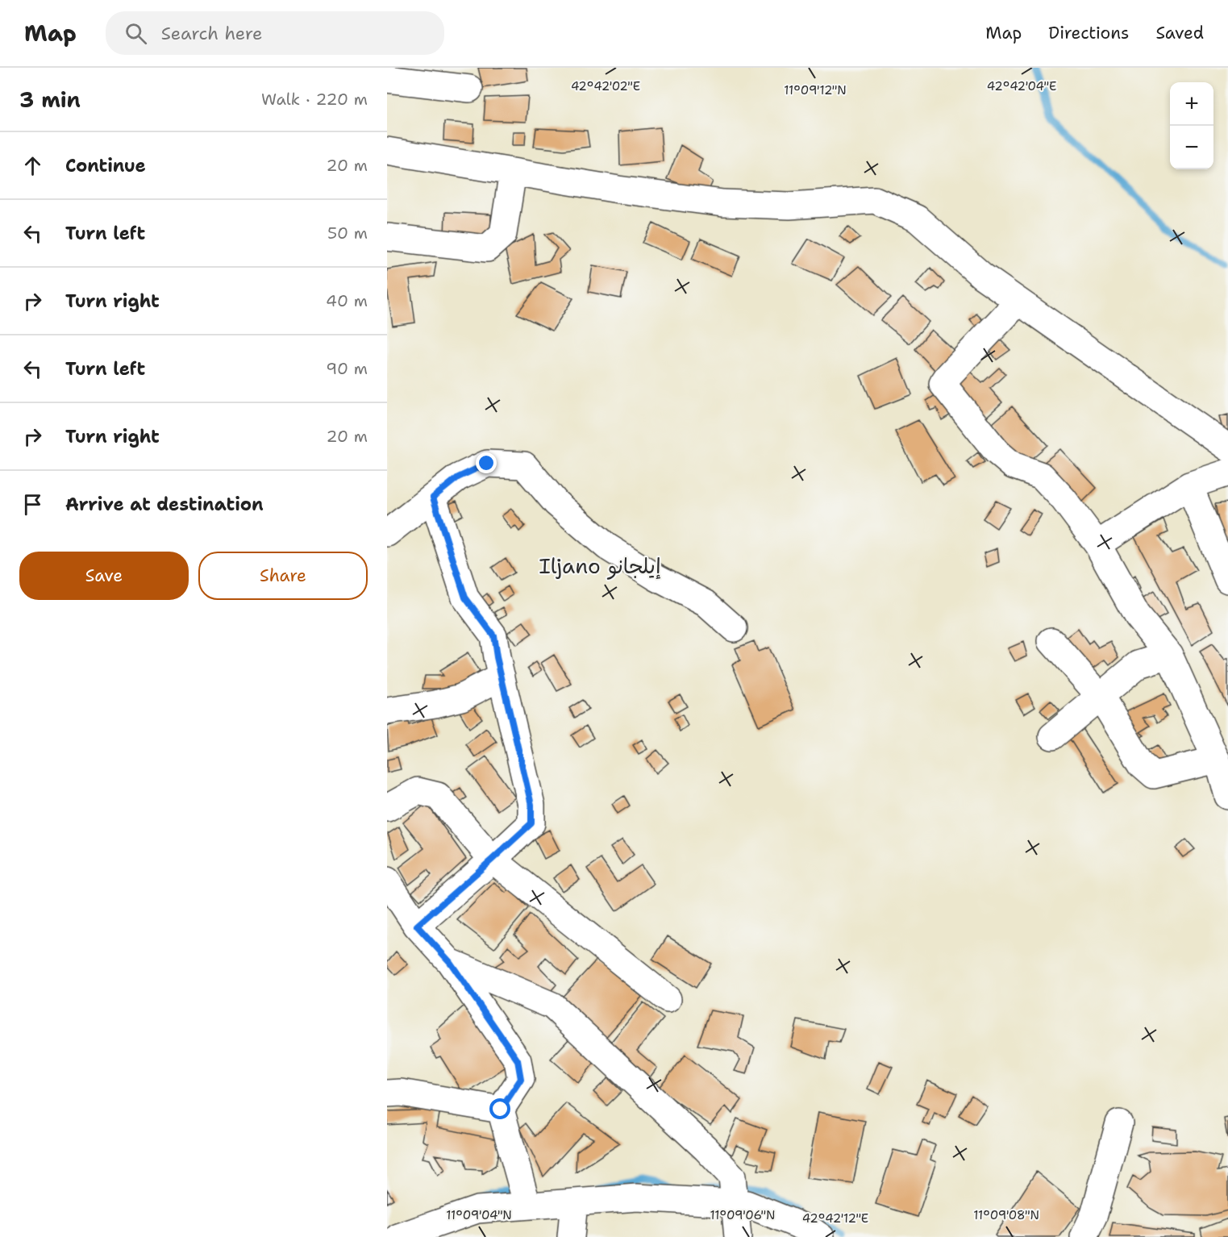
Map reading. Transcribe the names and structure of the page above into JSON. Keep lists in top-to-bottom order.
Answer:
{
  "districts": ["Iljano إيلجانو"],
  "page": {
    "header": "Map",
    "search": "Search here",
    "nav": ["Map", "Directions", "Saved"],
    "heading": ["3 min", "Walk · 220 m"],
    "map_buttons": ["+", "−"],
    "list": [
      ["Continue", "20 m"],
      ["Turn left", "50 m"],
      ["Turn right", "40 m"],
      ["Turn left", "90 m"],
      ["Turn right", "20 m"],
      "Arrive at destination"
    ],
    "buttons": ["Save", "Share"]
  },
  "coordinates": [
    "42°42'02\"E",
    "42°42'04\"E",
    "11°09'12\"N",
    "11°09'04\"N",
    "11°09'06\"N",
    "11°09'08\"N",
    "42°42'12\"E"
  ]
}
